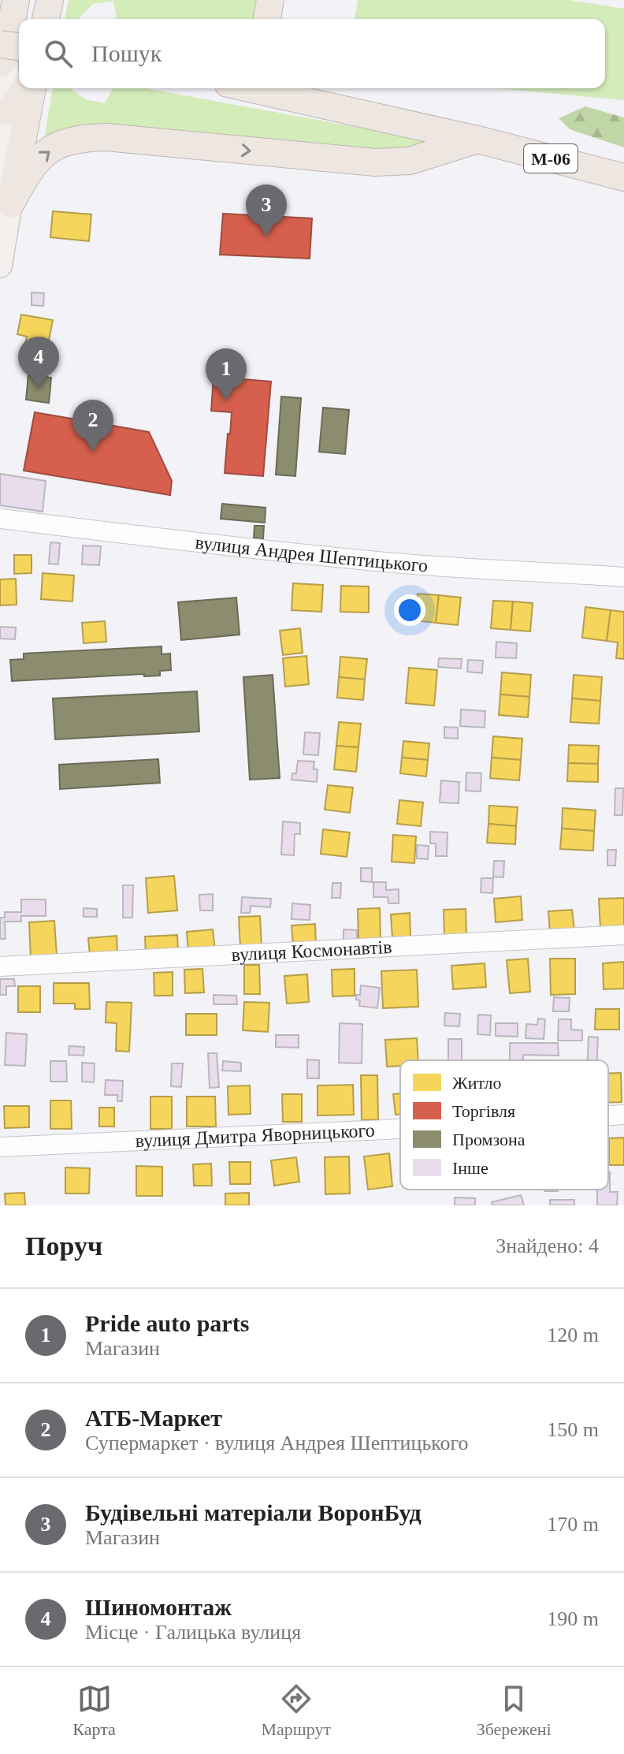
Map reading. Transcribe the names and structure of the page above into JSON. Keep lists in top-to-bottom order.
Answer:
{
  "streets": {
    "highway": ["М-06"],
    "street": ["вулиця Андрея Шептицького", "вулиця Космонавтів", "вулиця Дмитра Яворницького"]
  },
  "legend": [
    "Житло",
    "Торгівля",
    "Промзона",
    "Інше"
  ],
  "page": {
    "search": "Пошук",
    "pins": [
      "3",
      "4",
      "1",
      "2"
    ],
    "heading": ["Поруч", "Знайдено: 4"],
    "list": [
      {
        "mark": "1",
        "name": "Pride auto parts",
        "note": "Магазин",
        "value": "120 m"
      },
      {
        "mark": "2",
        "name": "ATБ-Маркет",
        "note": "Супермаркет · вулиця Андрея Шептицького",
        "value": "150 m"
      },
      {
        "mark": "3",
        "name": "Будівельні матеріали ВоронБуд",
        "note": "Магазин",
        "value": "170 m"
      },
      {
        "mark": "4",
        "name": "Шиномонтаж",
        "note": "Місце · Галицька вулиця",
        "value": "190 m"
      }
    ],
    "nav": ["Карта", "Маршрут", "Збережені"]
  }
}
